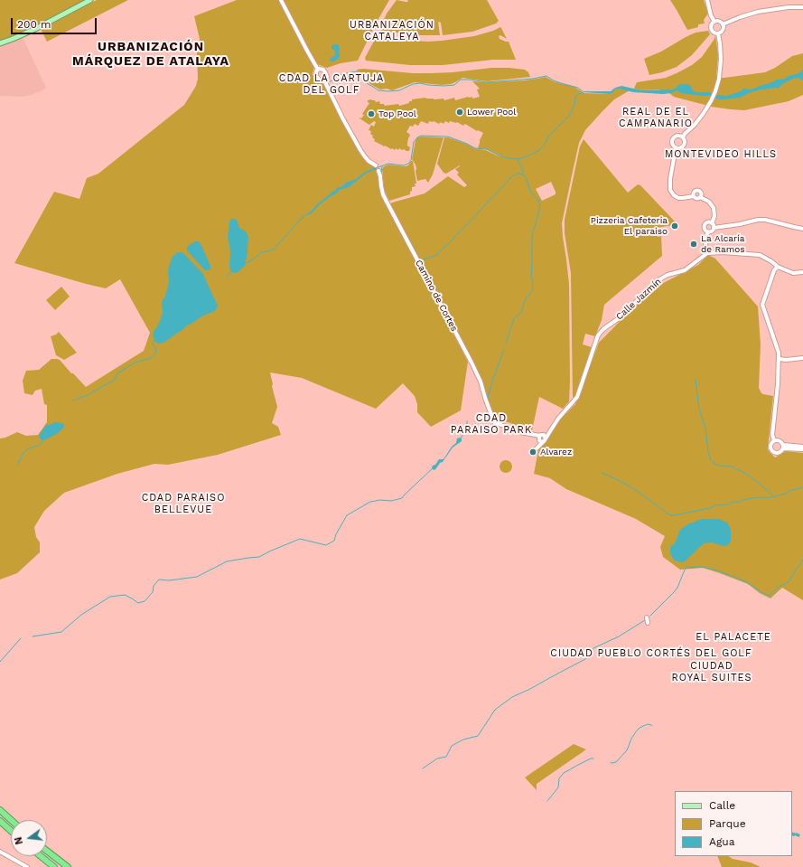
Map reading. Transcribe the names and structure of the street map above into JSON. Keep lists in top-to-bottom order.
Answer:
{
  "streets": {
    "street": ["Camino de Cortes", "Calle Jazmín"]
  },
  "crossings": [
    ["Camino de Cortes", "Calle Jazmín"]
  ],
  "districts": [
    "URBANIZACIÓN CATALEYA",
    "URBANIZACIÓN MÁRQUEZ DE ATALAYA",
    "CDAD LA CARTUJA DEL GOLF",
    "REAL DE EL CAMPANARIO",
    "MONTEVIDEO HILLS",
    "CDAD PARAISO PARK",
    "CDAD PARAISO BELLEVUE",
    "EL PALACETE",
    "CIUDAD PUEBLO CORTÉS DEL GOLF",
    "CIUDAD ROYAL SUITES"
  ],
  "places": [
    "Lower Pool",
    "Top Pool",
    "Pizzeria Cafeteria El paraiso",
    "La Alcaría de Ramos",
    "Alvarez"
  ],
  "legend": ["Calle", "Parque", "Agua"],
  "scale_bar": "200 m",
  "north": "left"
}
